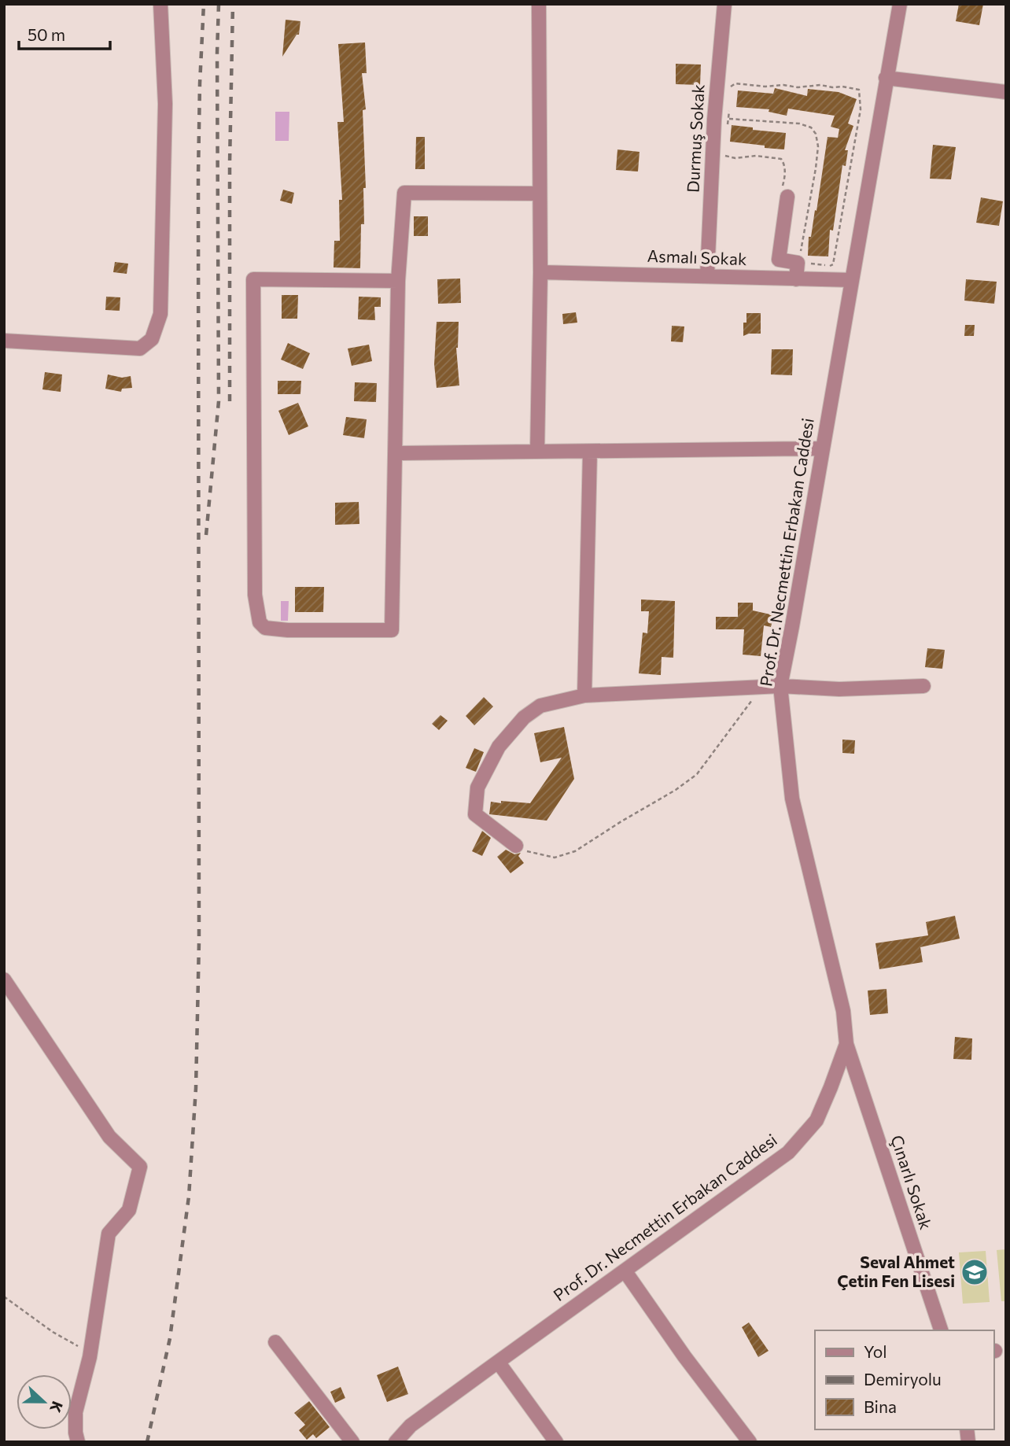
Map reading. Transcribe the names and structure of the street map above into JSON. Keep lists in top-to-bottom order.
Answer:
{
  "streets": {
    "street": [
      "Durmuş Sokak",
      "Asmalı Sokak",
      "Prof. Dr. Necmettin Erbakan Caddesi",
      "Çınarlı Sokak"
    ]
  },
  "crossings": [
    ["Durmuş Sokak", "Asmalı Sokak"],
    ["Asmalı Sokak", "Prof. Dr. Necmettin Erbakan Caddesi"],
    ["Prof. Dr. Necmettin Erbakan Caddesi", "Çınarlı Sokak"]
  ],
  "places": {
    "school or university": ["Seval Ahmet Çetin Fen Lisesi"]
  },
  "legend": ["Yol", "Demiryolu", "Bina"],
  "scale_bar": "50 m",
  "north": "right"
}
